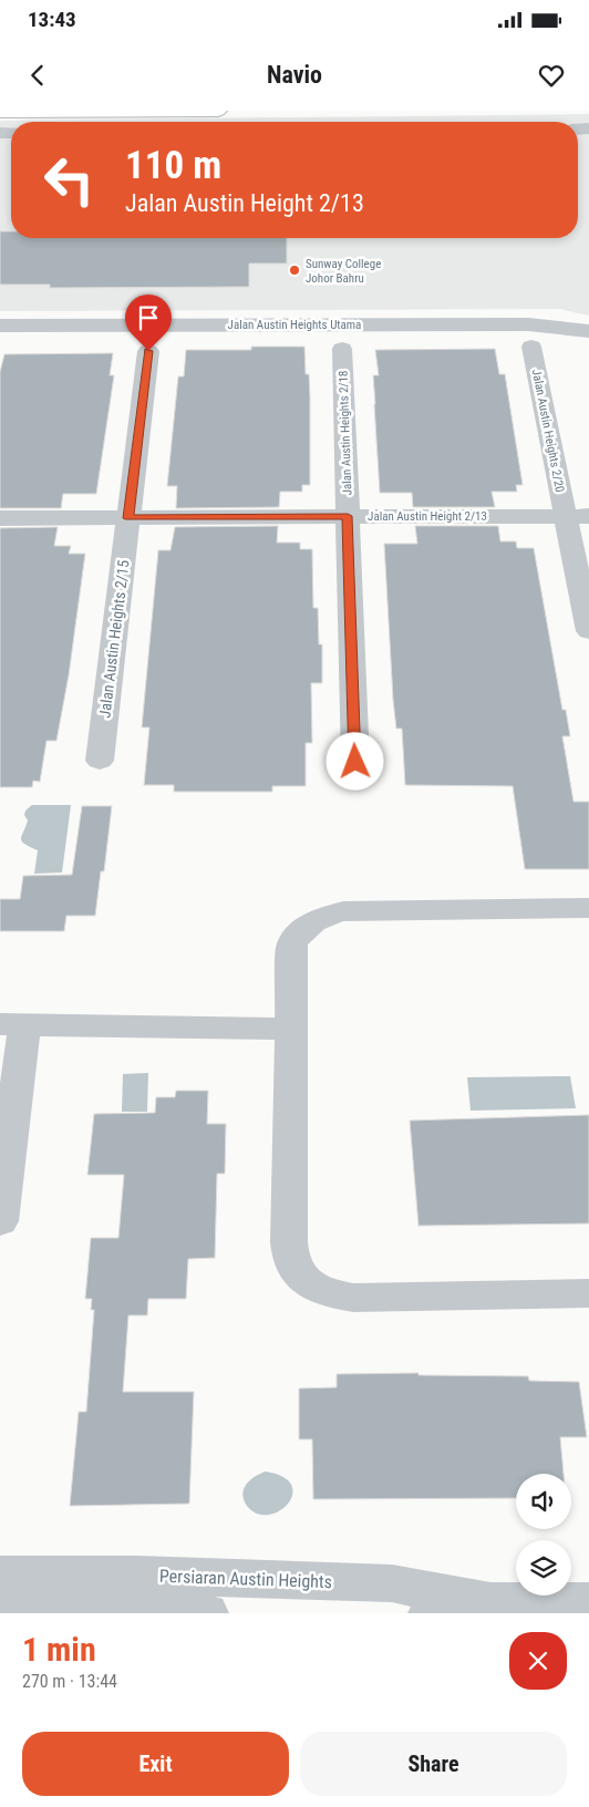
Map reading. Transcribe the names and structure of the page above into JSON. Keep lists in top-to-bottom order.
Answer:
{
  "streets": {
    "street": [
      "Jalan Austin Heights Utama",
      "Jalan Austin Heights 2/20",
      "Jalan Austin Heights 2/18",
      "Jalan Austin Height 2/13",
      "Jalan Austin Heights 2/15",
      "Persiaran Austin Heights"
    ]
  },
  "crossings": [
    ["Jalan Austin Heights 2/20", "Jalan Austin Height 2/13"],
    ["Jalan Austin Heights 2/18", "Jalan Austin Height 2/13"],
    ["Jalan Austin Height 2/13", "Jalan Austin Heights 2/15"]
  ],
  "places": ["Sunway College Johor Bahru"],
  "page": {
    "status": "13:43",
    "header": "Navio",
    "turn": ["110 m", "Jalan Austin Height 2/13"],
    "heading": ["1 min", "270 m · 13:44"],
    "buttons": ["Exit", "Share"]
  }
}
